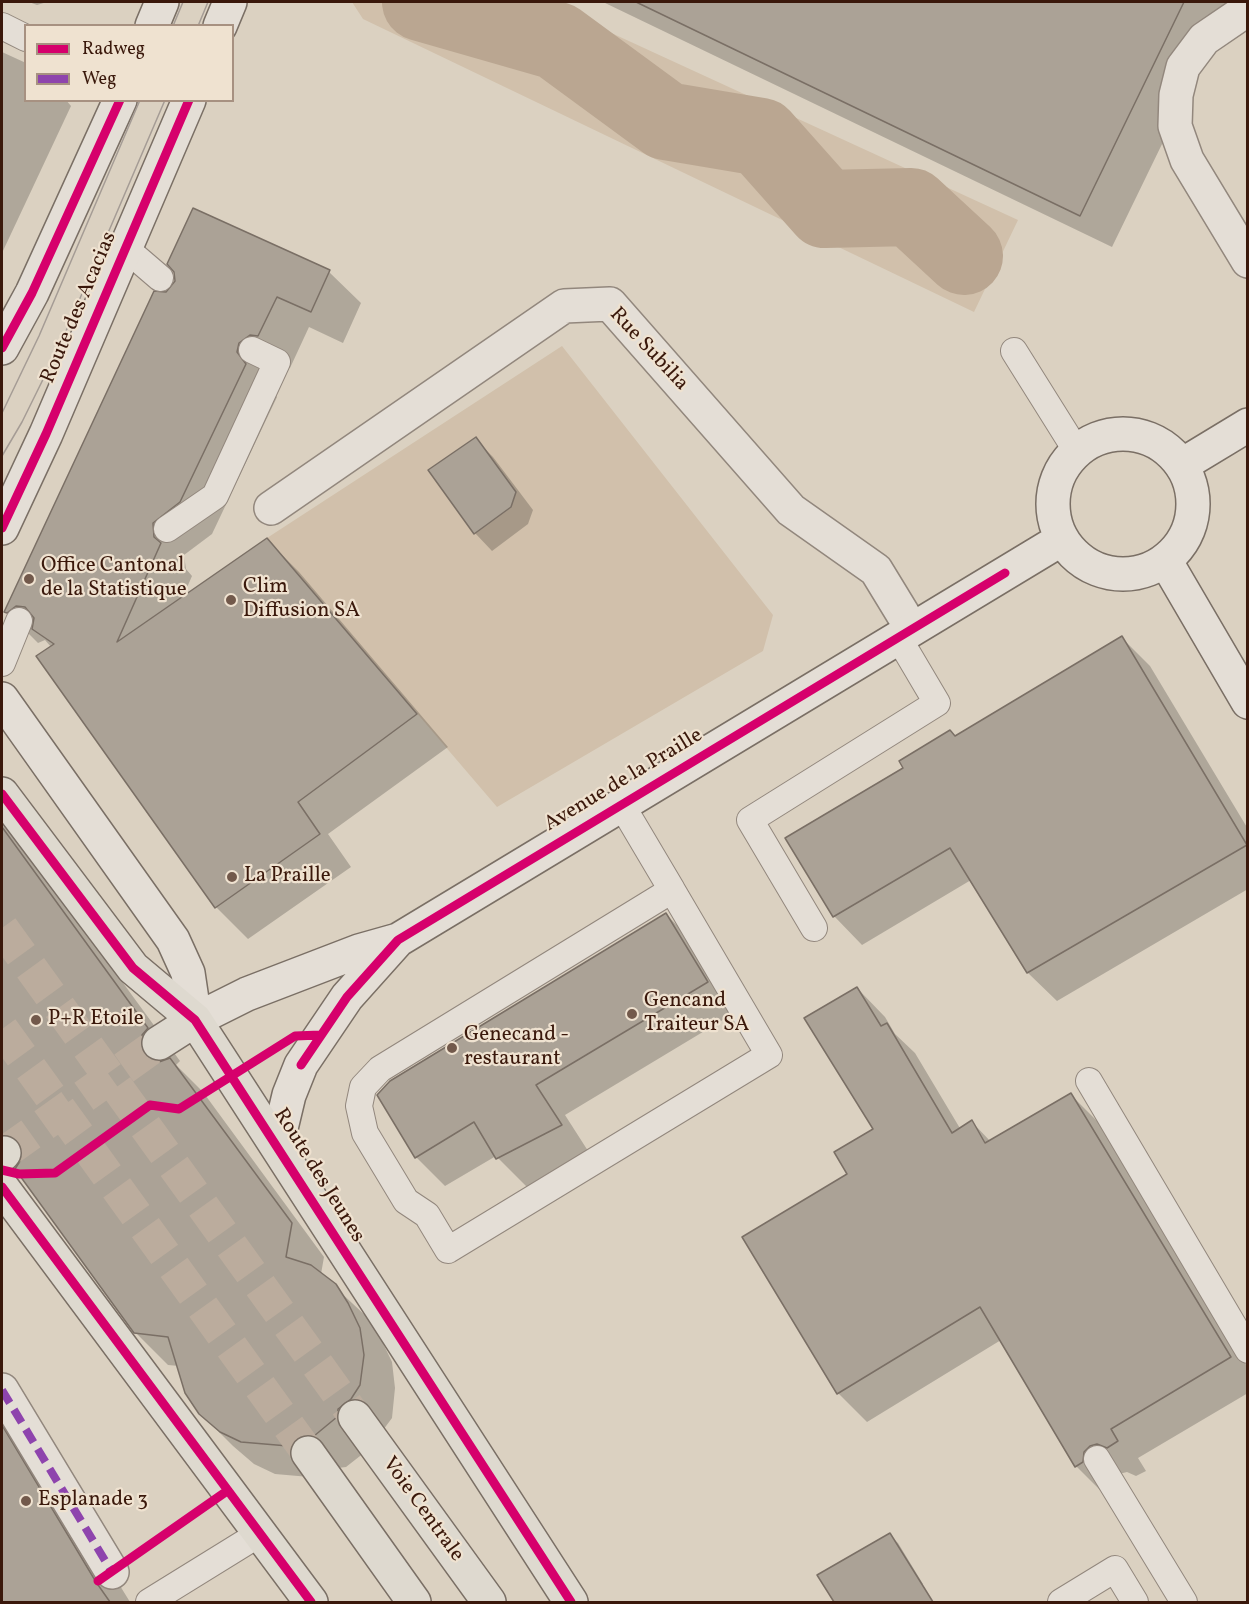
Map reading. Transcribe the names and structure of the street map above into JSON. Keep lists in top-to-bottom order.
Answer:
{
  "streets": {
    "main road": ["Route des Jeunes", "Voie Centrale"],
    "street": ["Route des Acacias", "Rue Subilia", "Avenue de la Praille"]
  },
  "crossings": [
    ["Rue Subilia", "Avenue de la Praille"],
    ["Avenue de la Praille", "Route des Jeunes"]
  ],
  "places": [
    "Office Cantonal de la Statistique",
    "Clim Diffusion SA",
    "La Praille",
    "Gencand Traiteur SA",
    "P+R Etoile",
    "Genecand - restaurant",
    "Esplanade 3"
  ],
  "legend": ["Radweg", "Weg"]
}
